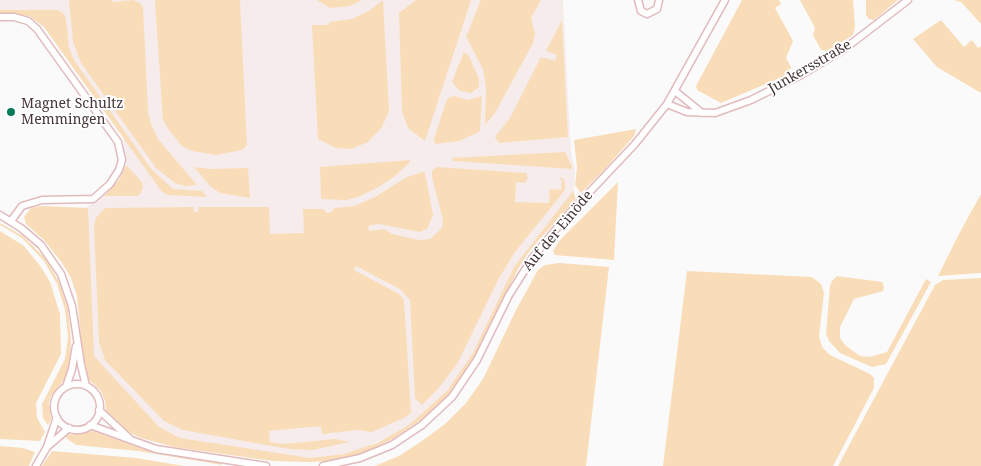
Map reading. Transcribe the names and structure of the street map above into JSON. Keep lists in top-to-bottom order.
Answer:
{
  "streets": {
    "street": ["Junkersstraße", "Auf der Einöde"]
  },
  "crossings": [
    ["Junkersstraße", "Auf der Einöde"]
  ],
  "places": ["Magnet Schultz Memmingen"]
}
